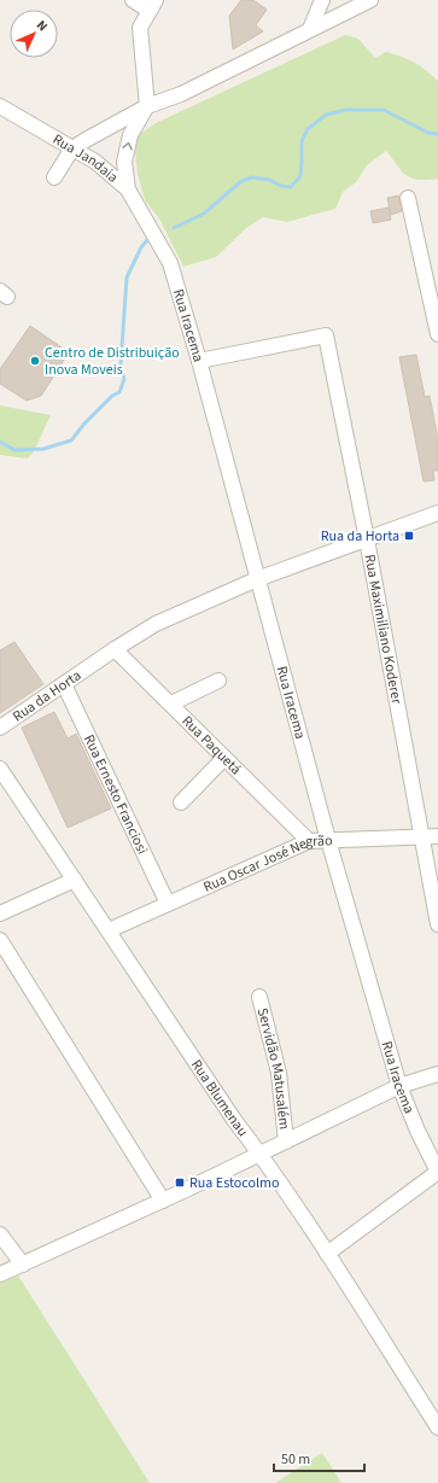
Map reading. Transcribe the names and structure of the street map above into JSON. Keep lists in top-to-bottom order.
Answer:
{
  "streets": {
    "street": [
      "Rua Jandaia",
      "Rua Iracema",
      "Rua Maximiliano Koderer",
      "Rua da Horta",
      "Rua Paquetá",
      "Rua Ernesto Franciosi",
      "Rua Oscar José Negrão",
      "Servidão Matusalém",
      "Rua Blumenau"
    ]
  },
  "crossings": [
    ["Rua Jandaia", "Rua Iracema"],
    ["Rua Iracema", "Rua Maximiliano Koderer"],
    ["Rua Iracema", "Rua da Horta"],
    ["Rua Iracema", "Rua Oscar José Negrão"],
    ["Rua Maximiliano Koderer", "Rua da Horta"],
    ["Rua Maximiliano Koderer", "Rua Oscar José Negrão"],
    ["Rua da Horta", "Rua Paquetá"],
    ["Rua da Horta", "Rua Ernesto Franciosi"],
    ["Rua Paquetá", "Rua Oscar José Negrão"],
    ["Rua Ernesto Franciosi", "Rua Oscar José Negrão"],
    ["Rua Oscar José Negrão", "Rua Blumenau"]
  ],
  "places": {
    "other": ["Centro de Distribuição Inova Moveis"],
    "transit": ["Rua da Horta", "Rua Estocolmo"]
  },
  "scale_bar": "50 m",
  "north": "top right"
}
